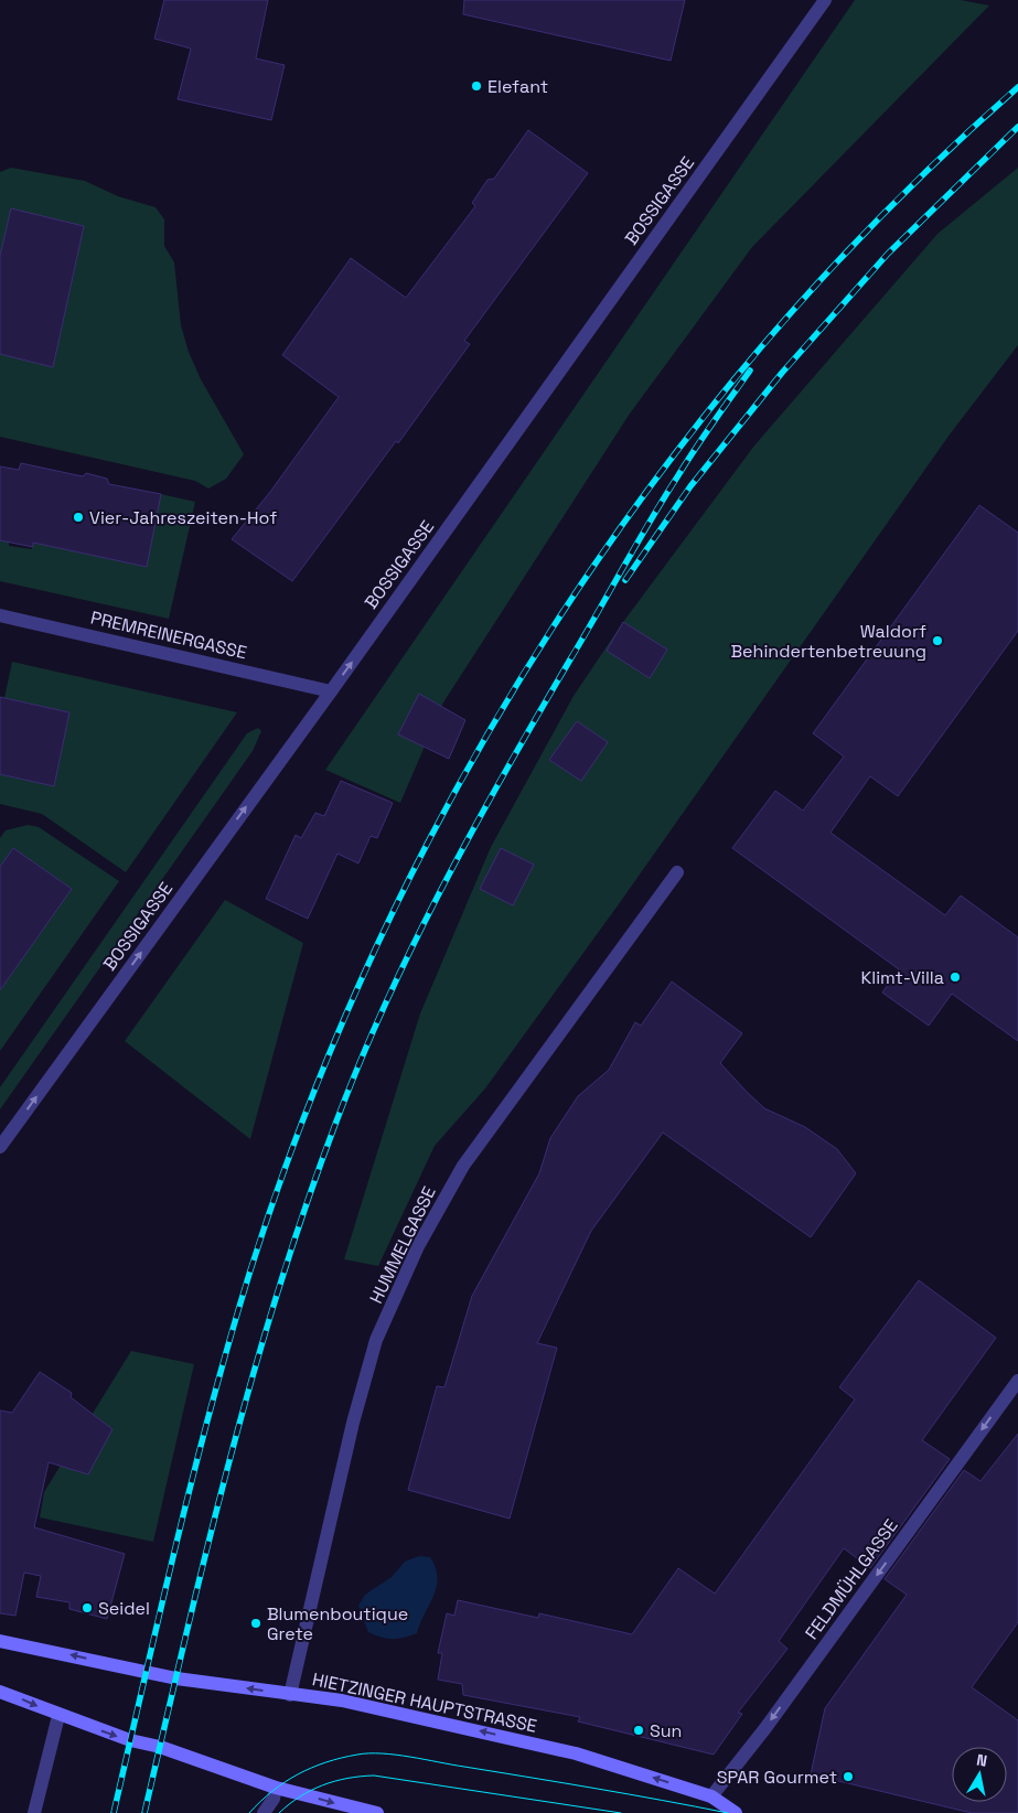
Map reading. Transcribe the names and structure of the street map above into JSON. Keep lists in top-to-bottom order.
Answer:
{
  "streets": {
    "main road": ["HIETZINGER HAUPTSTRASSE"],
    "street": [
      "BOSSIGASSE",
      "PREMREINERGASSE",
      "HUMMELGASSE",
      "FELDMÜHLGASSE"
    ]
  },
  "crossings": [
    ["BOSSIGASSE", "PREMREINERGASSE"],
    ["HUMMELGASSE", "HIETZINGER HAUPTSTRASSE"],
    ["FELDMÜHLGASSE", "HIETZINGER HAUPTSTRASSE"]
  ],
  "one_way": ["BOSSIGASSE", "FELDMÜHLGASSE"],
  "places": [
    "Elefant",
    "Vier-Jahreszeiten-Hof",
    "Waldorf Behindertenbetreuung",
    "Klimt-Villa",
    "Seidel",
    "Blumenboutique Grete",
    "Sun",
    "SPAR Gourmet"
  ],
  "north": "top"
}
